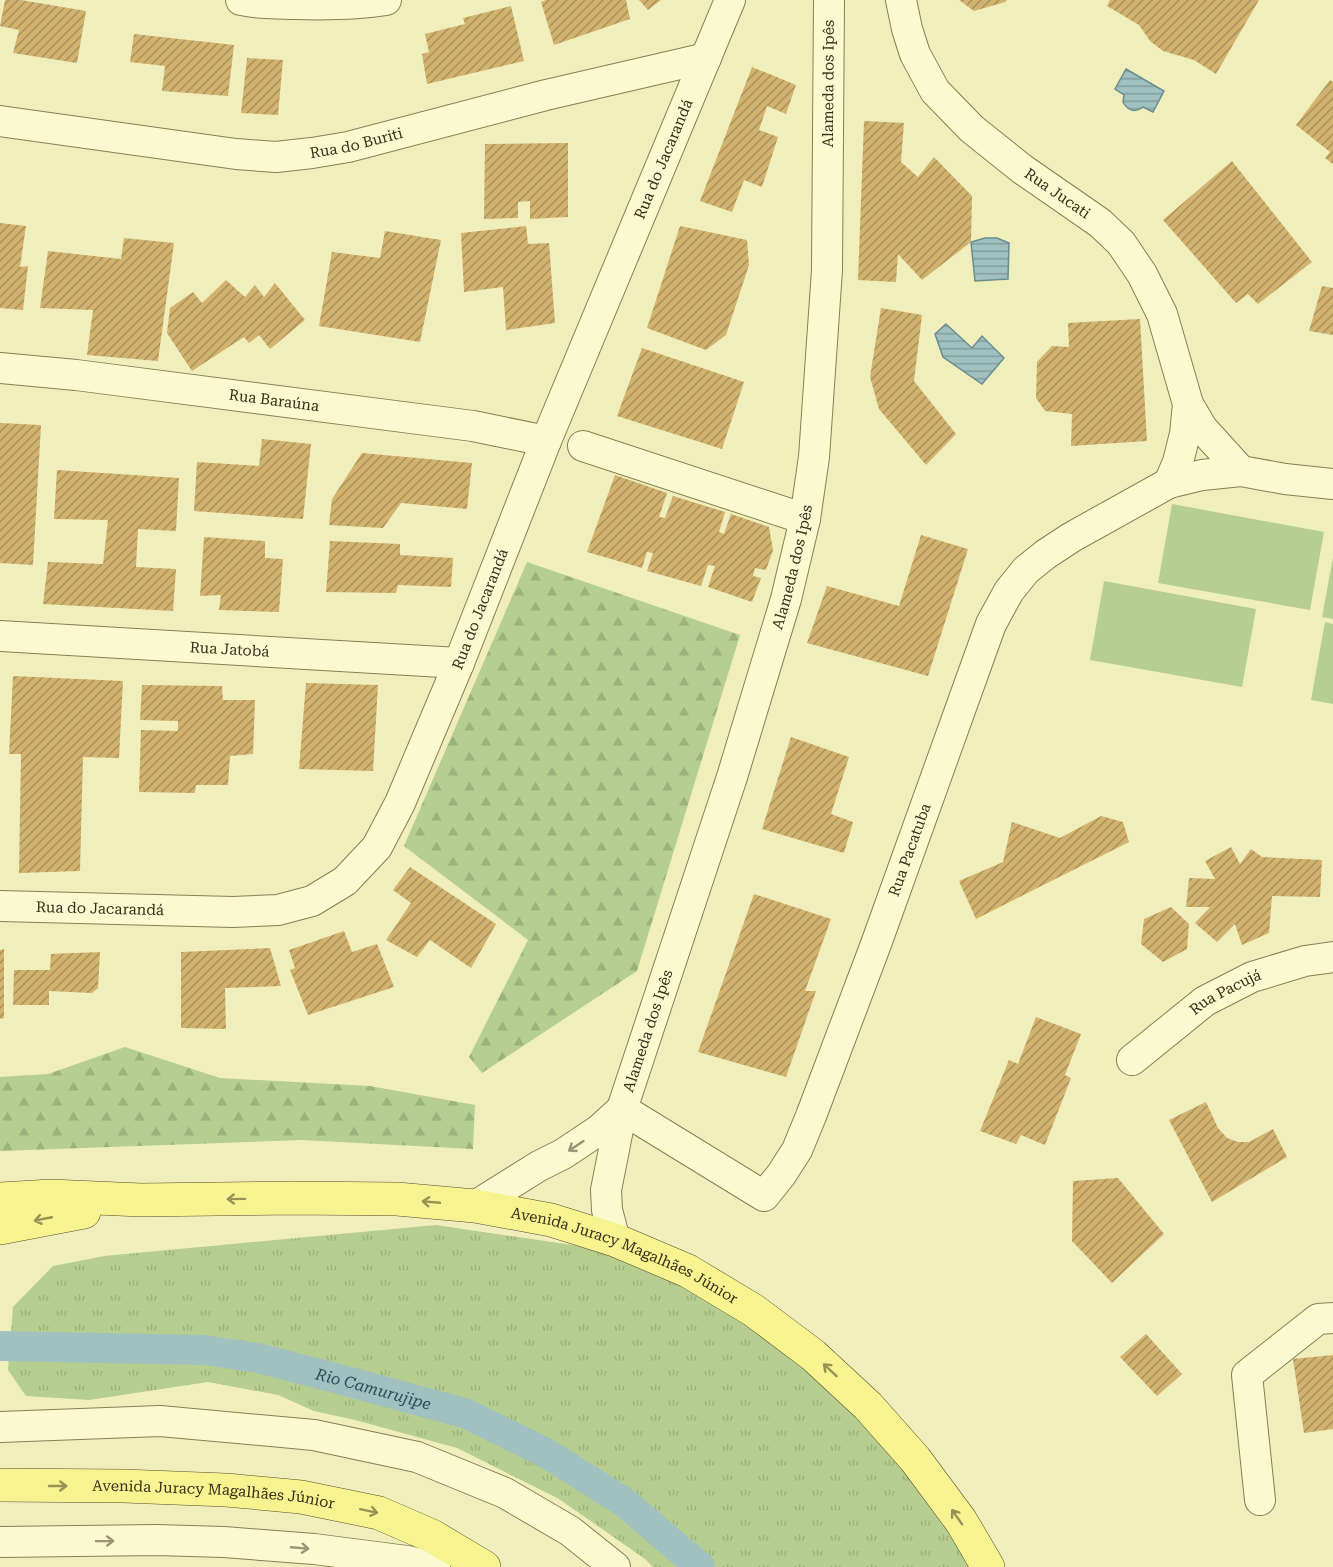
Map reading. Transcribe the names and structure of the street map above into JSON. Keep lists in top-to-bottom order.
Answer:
{
  "streets": {
    "main road": ["Avenida Juracy Magalhães Júnior"],
    "street": [
      "Alameda dos Ipês",
      "Rua do Buriti",
      "Rua do Jacarandá",
      "Rua Jucati",
      "Rua Baraúna",
      "Rua Jatobá",
      "Rua Pacatuba",
      "Rua Pacujá"
    ]
  },
  "crossings": [
    ["Alameda dos Ipês", "Rua Pacatuba"],
    ["Alameda dos Ipês", "Avenida Juracy Magalhães Júnior"],
    ["Rua do Buriti", "Rua do Jacarandá"],
    ["Rua do Jacarandá", "Rua Baraúna"],
    ["Rua do Jacarandá", "Rua Jatobá"],
    ["Rua Jucati", "Rua Pacatuba"]
  ],
  "water": ["Rio Camurujipe"]
}
